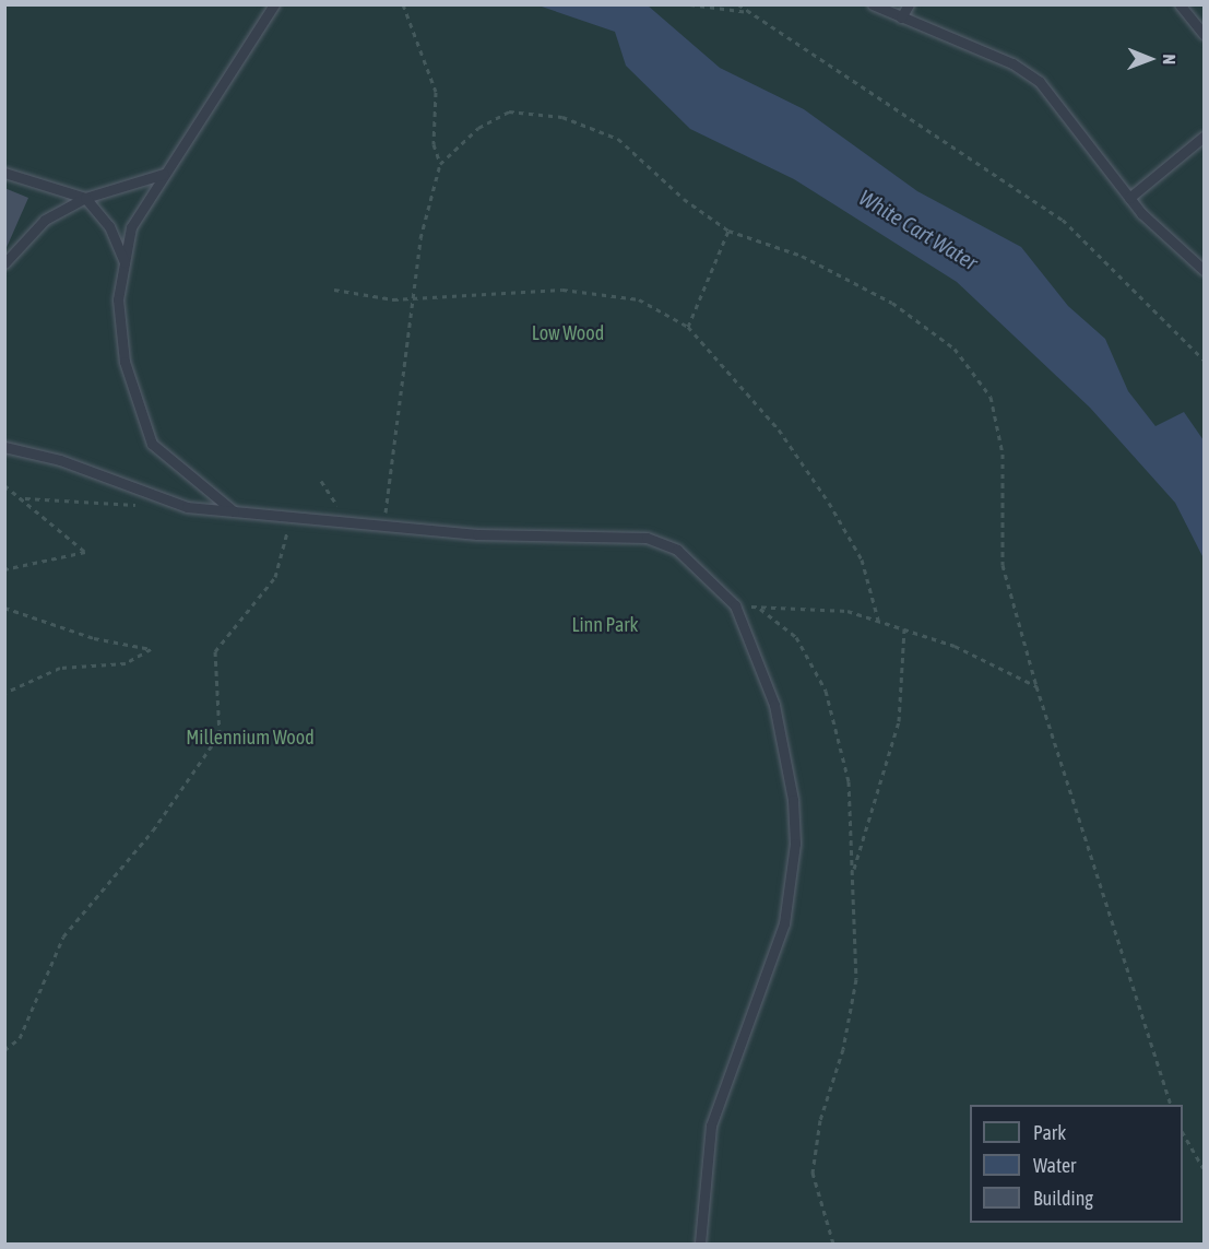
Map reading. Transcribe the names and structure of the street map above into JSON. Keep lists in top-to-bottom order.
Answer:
{
  "water": ["White Cart Water"],
  "parks": ["Low Wood", "Linn Park", "Millennium Wood"],
  "legend": ["Park", "Water", "Building"],
  "north": "right"
}
